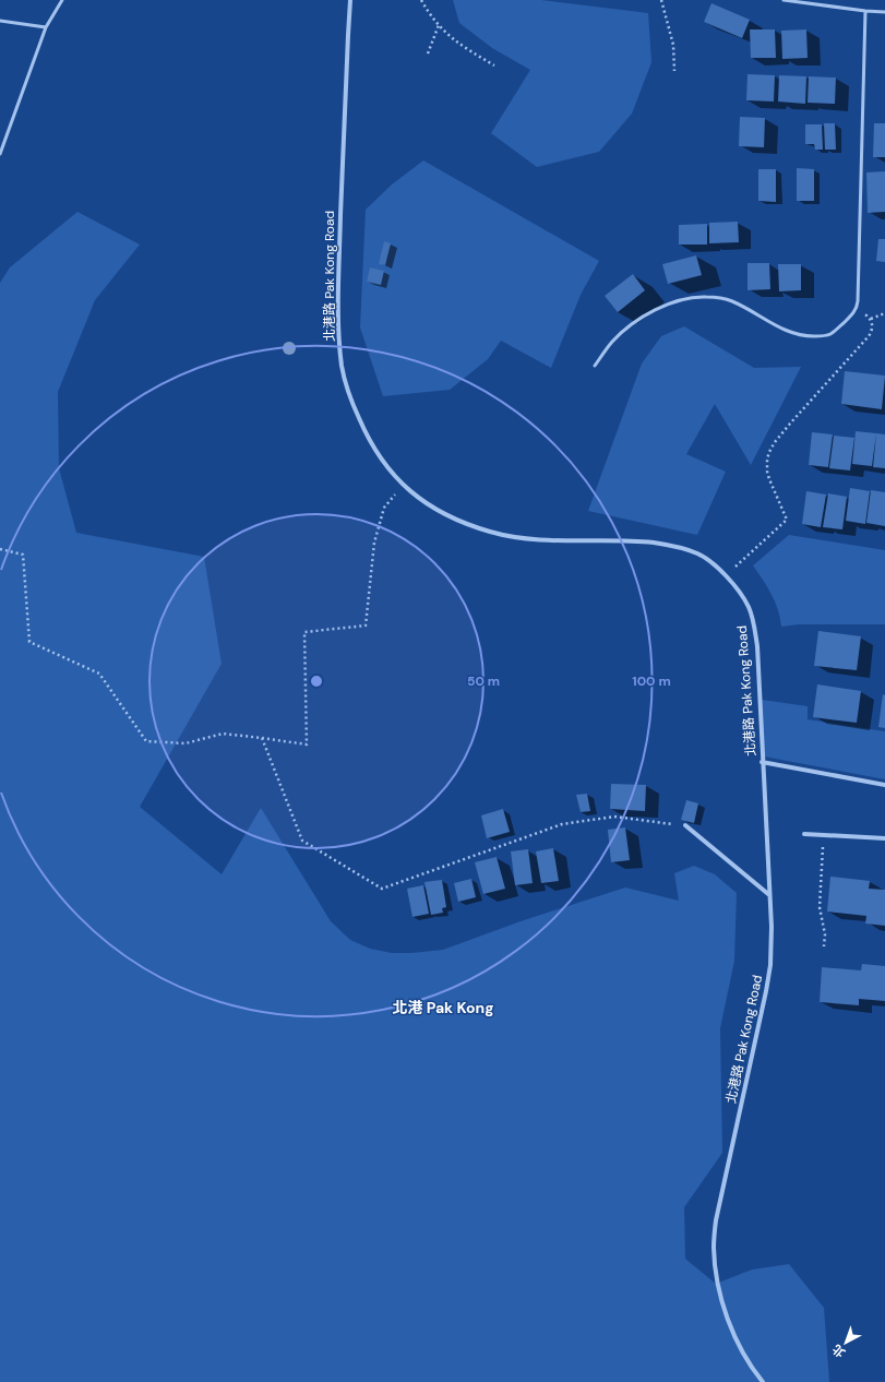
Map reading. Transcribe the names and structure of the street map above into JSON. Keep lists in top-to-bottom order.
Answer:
{
  "streets": {
    "street": ["北港路 Pak Kong Road"]
  },
  "districts": ["北港 Pak Kong"],
  "north": "bottom left",
  "rings": ["50 m", "100 m"]
}
